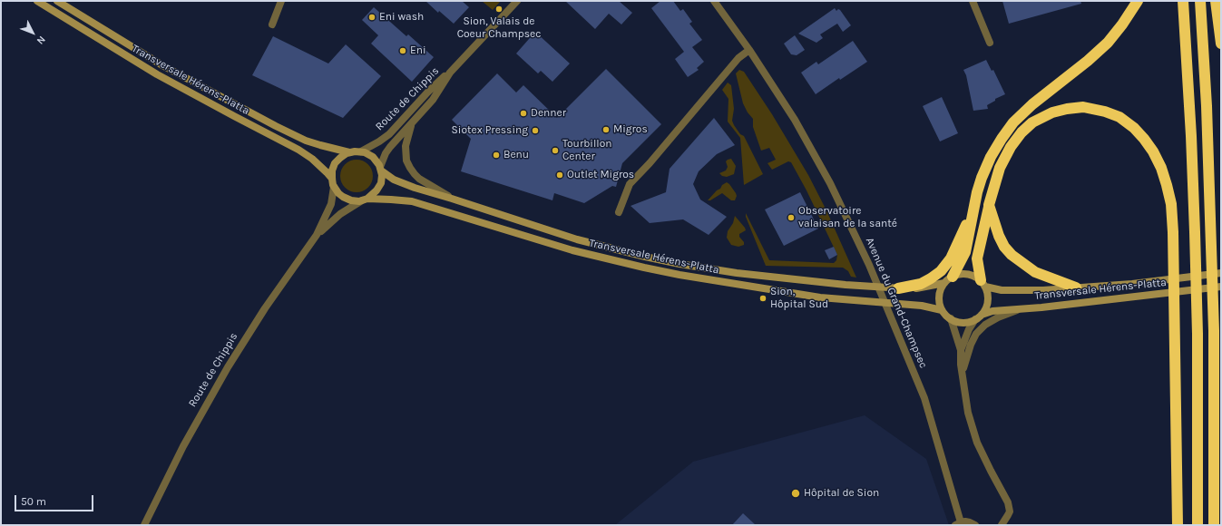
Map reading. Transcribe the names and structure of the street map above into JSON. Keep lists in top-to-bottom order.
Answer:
{
  "streets": {
    "main road": ["Transversale Hérens-Platta"],
    "street": ["Route de Chippis", "Avenue du Grand-Champsec"]
  },
  "crossings": [
    ["Transversale Hérens-Platta", "Route de Chippis"]
  ],
  "places": [
    "Sion, Valais de Coeur Champsec",
    "Eni wash",
    "Eni",
    "Denner",
    "Migros",
    "Siotex Pressing",
    "Tourbillon Center",
    "Benu",
    "Outlet Migros",
    "Observatoire valaisan de la santé",
    "Sion, Hôpital Sud",
    "Hôpital de Sion"
  ],
  "scale_bar": "50 m",
  "north": "bottom right"
}
